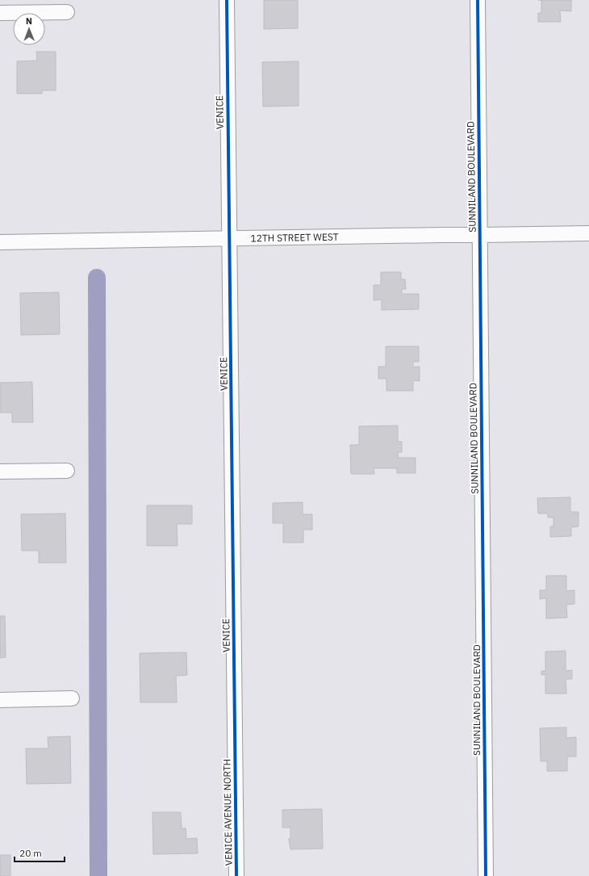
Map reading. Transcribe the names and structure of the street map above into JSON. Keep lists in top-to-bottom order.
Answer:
{
  "streets": {
    "street": [
      "VENICE",
      "SUNNILAND BOULEVARD",
      "12TH STREET WEST",
      "VENICE AVENUE NORTH"
    ]
  },
  "crossings": [
    ["VENICE", "12TH STREET WEST"],
    ["VENICE", "VENICE AVENUE NORTH"],
    ["SUNNILAND BOULEVARD", "12TH STREET WEST"]
  ],
  "scale_bar": "20 m",
  "north": "top"
}
